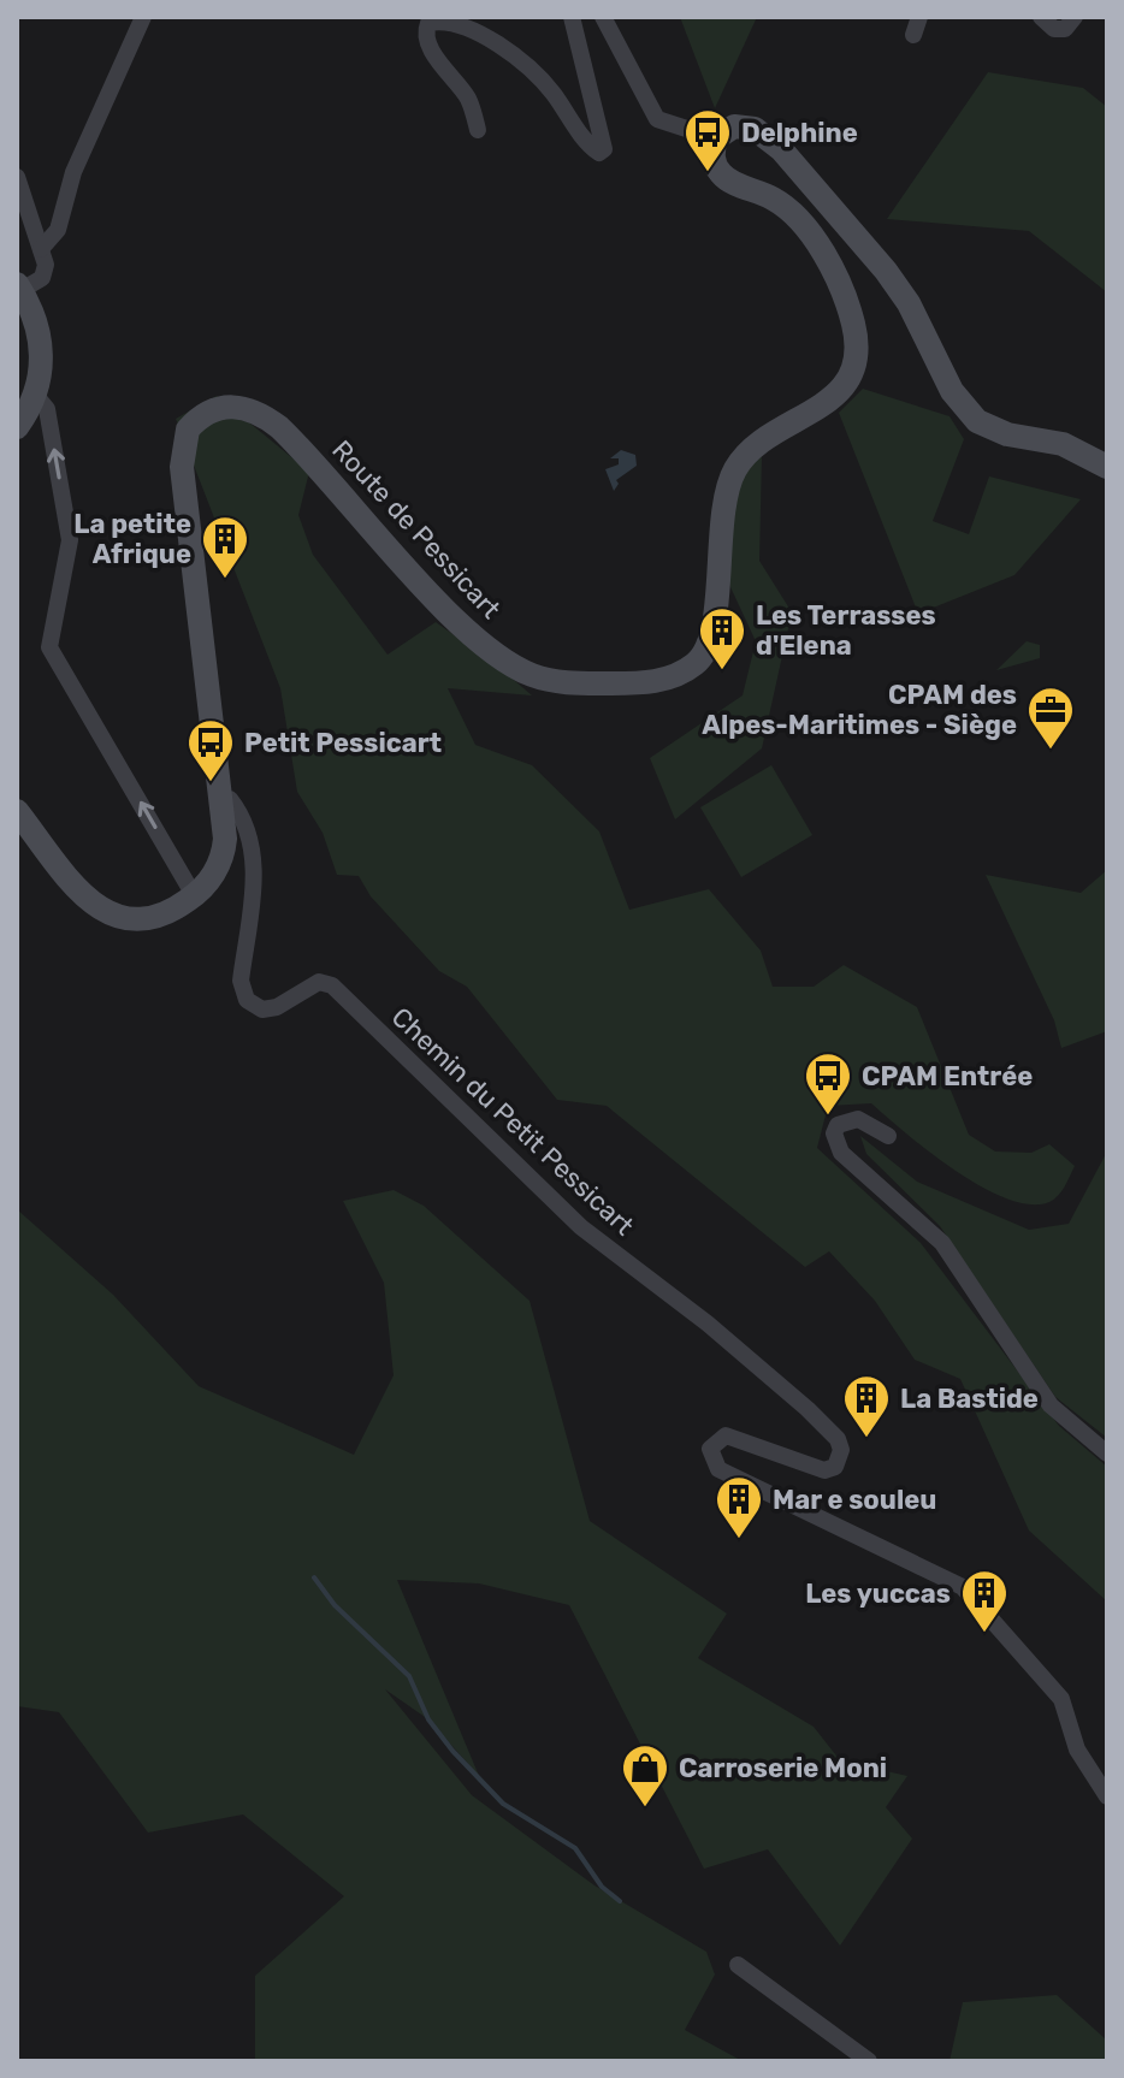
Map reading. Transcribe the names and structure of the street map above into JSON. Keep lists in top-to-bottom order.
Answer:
{
  "streets": {
    "street": ["Route de Pessicart", "Chemin du Petit Pessicart"]
  },
  "crossings": [
    ["Route de Pessicart", "Chemin du Petit Pessicart"]
  ],
  "places": {
    "bus stop": ["Delphine", "Petit Pessicart", "CPAM Entrée"],
    "building": [
      "La petite Afrique",
      "Les Terrasses d'Elena",
      "La Bastide",
      "Mar e souleu",
      "Les yuccas"
    ],
    "office": ["CPAM des Alpes-Maritimes - Siège"],
    "shop": ["Carroserie Moni"]
  }
}
